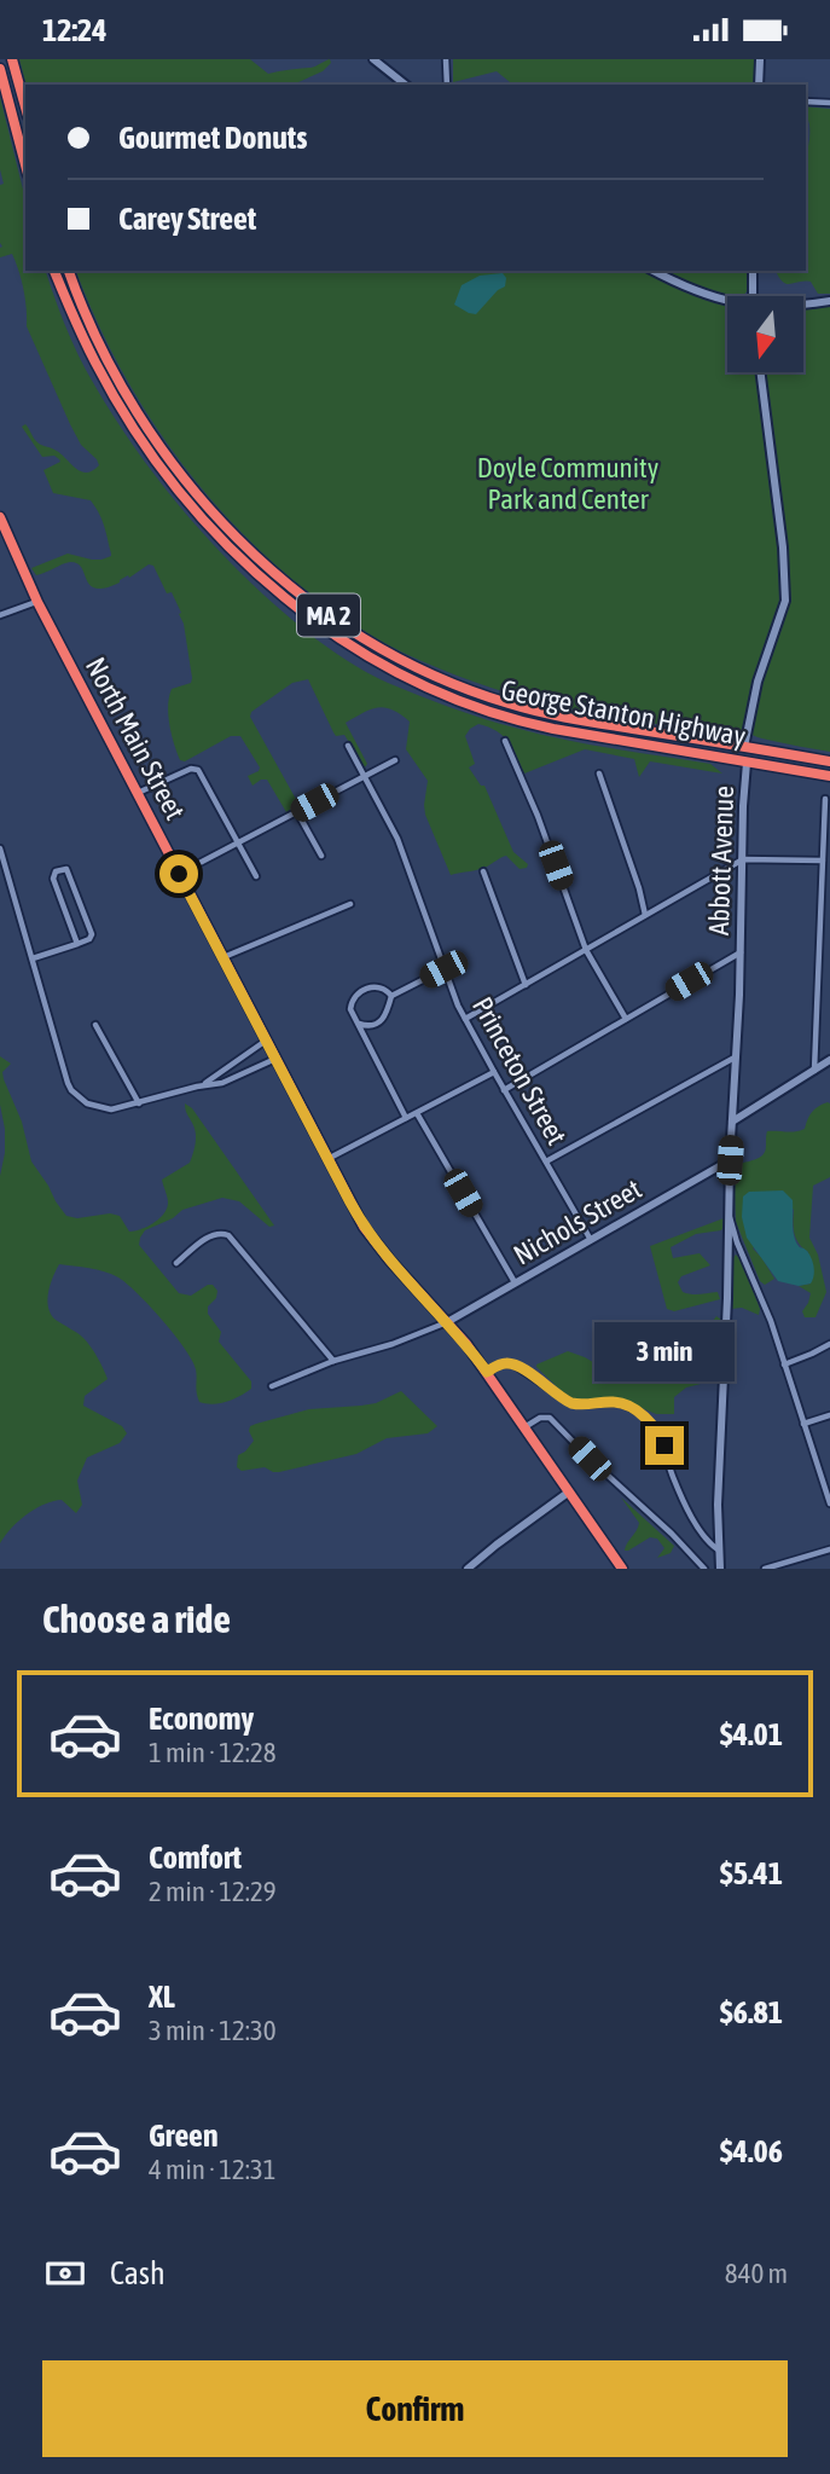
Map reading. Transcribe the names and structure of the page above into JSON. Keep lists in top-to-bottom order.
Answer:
{
  "streets": {
    "highway": ["MA 2", "George Stanton Highway", "North Main Street"],
    "street": ["Abbott Avenue", "Princeton Street", "Nichols Street"]
  },
  "crossings": [
    ["George Stanton Highway", "Abbott Avenue"],
    ["North Main Street", "Nichols Street"],
    ["Abbott Avenue", "Nichols Street"],
    ["Princeton Street", "Nichols Street"]
  ],
  "parks": ["Doyle Community Park and Center"],
  "north": "bottom",
  "page": {
    "status": "12:24",
    "banner": ["Gourmet Donuts", "Carey Street"],
    "bubble": "3 min",
    "heading": "Choose a ride",
    "list": [
      {
        "name": "Economy",
        "note": "1 min · 12:28",
        "value": "$4.01"
      },
      {
        "name": "Comfort",
        "note": "2 min · 12:29",
        "value": "$5.41"
      },
      {
        "name": "XL",
        "note": "3 min · 12:30",
        "value": "$6.81"
      },
      {
        "name": "Green",
        "note": "4 min · 12:31",
        "value": "$4.06"
      }
    ],
    "pay": ["Cash", "840 m"],
    "buttons": "Confirm"
  }
}
